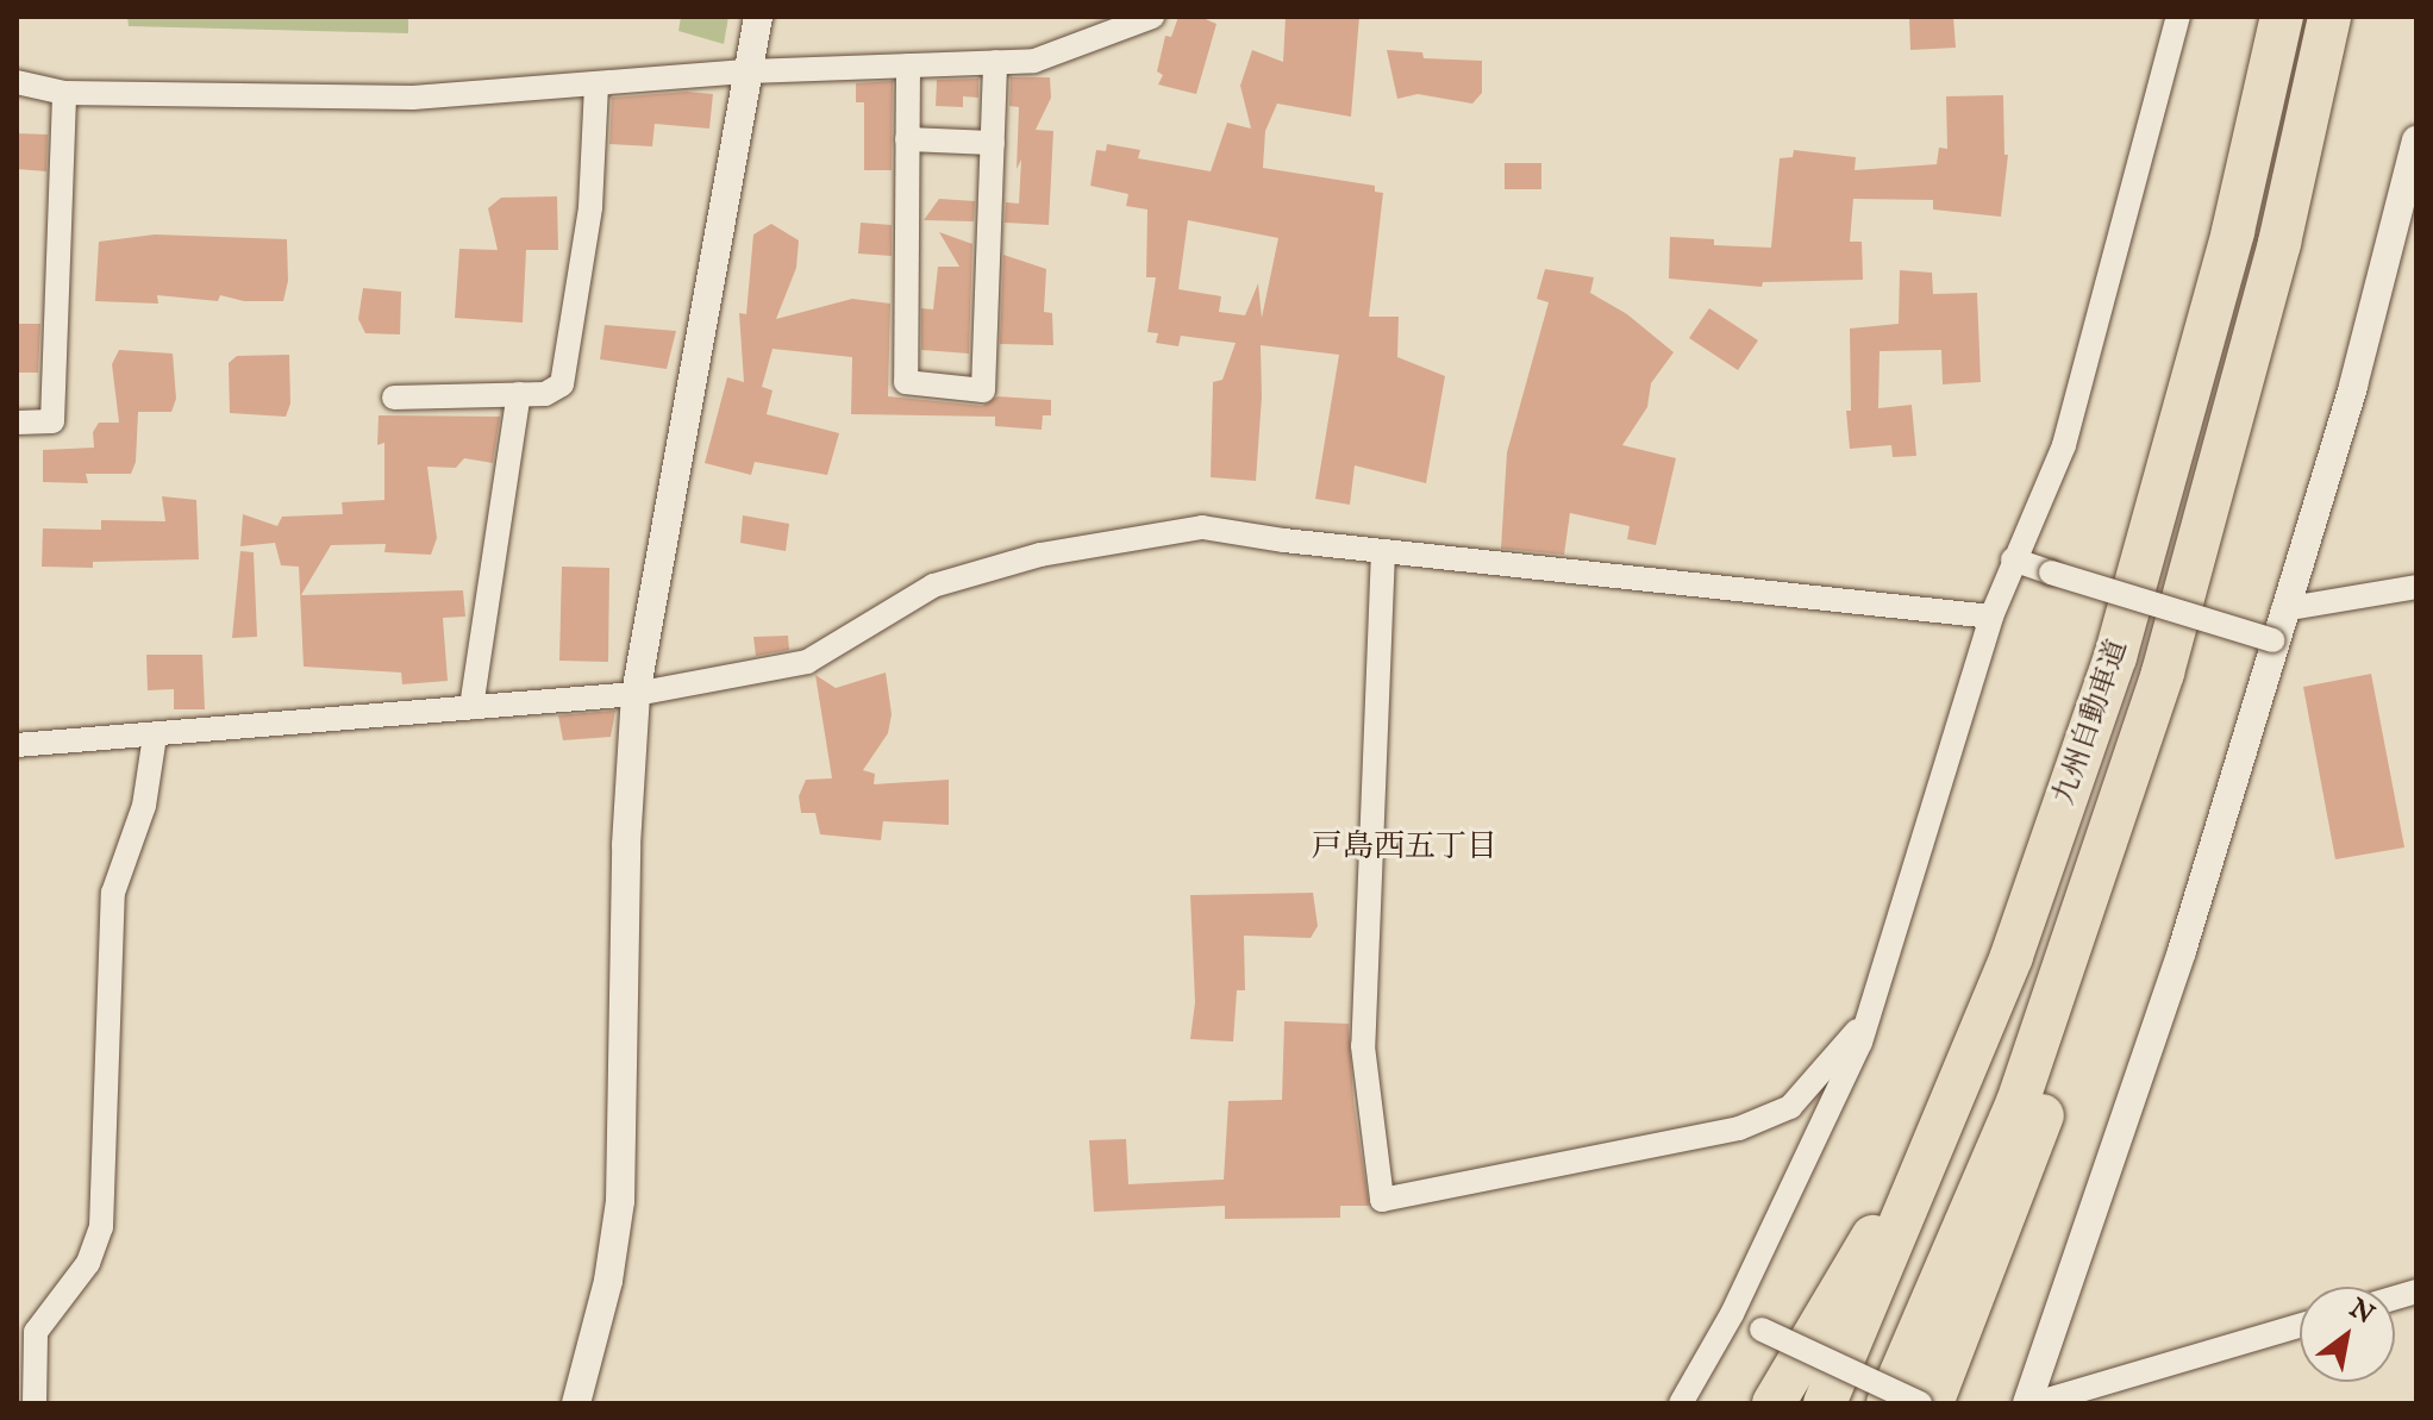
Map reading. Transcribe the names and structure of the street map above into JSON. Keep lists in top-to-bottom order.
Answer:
{
  "streets": {
    "highway": ["九州自動車道"]
  },
  "districts": ["戸島西五丁目"],
  "north": "top right"
}
